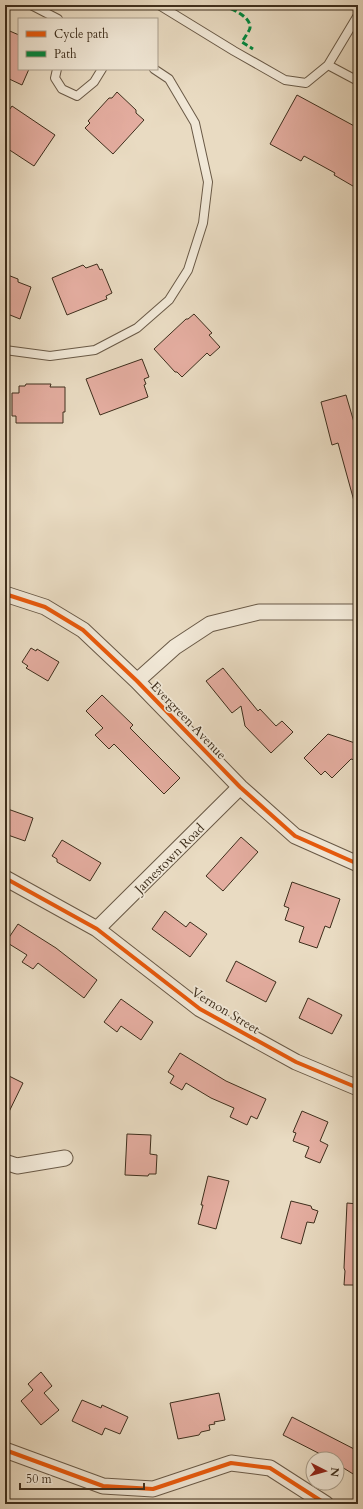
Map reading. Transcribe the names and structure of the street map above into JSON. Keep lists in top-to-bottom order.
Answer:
{
  "streets": {
    "street": ["Evergreen Avenue", "Jamestown Road", "Vernon Street"]
  },
  "crossings": [
    ["Evergreen Avenue", "Jamestown Road"],
    ["Jamestown Road", "Vernon Street"]
  ],
  "legend": ["Cycle path", "Path"],
  "scale_bar": "50 m",
  "north": "right"
}
